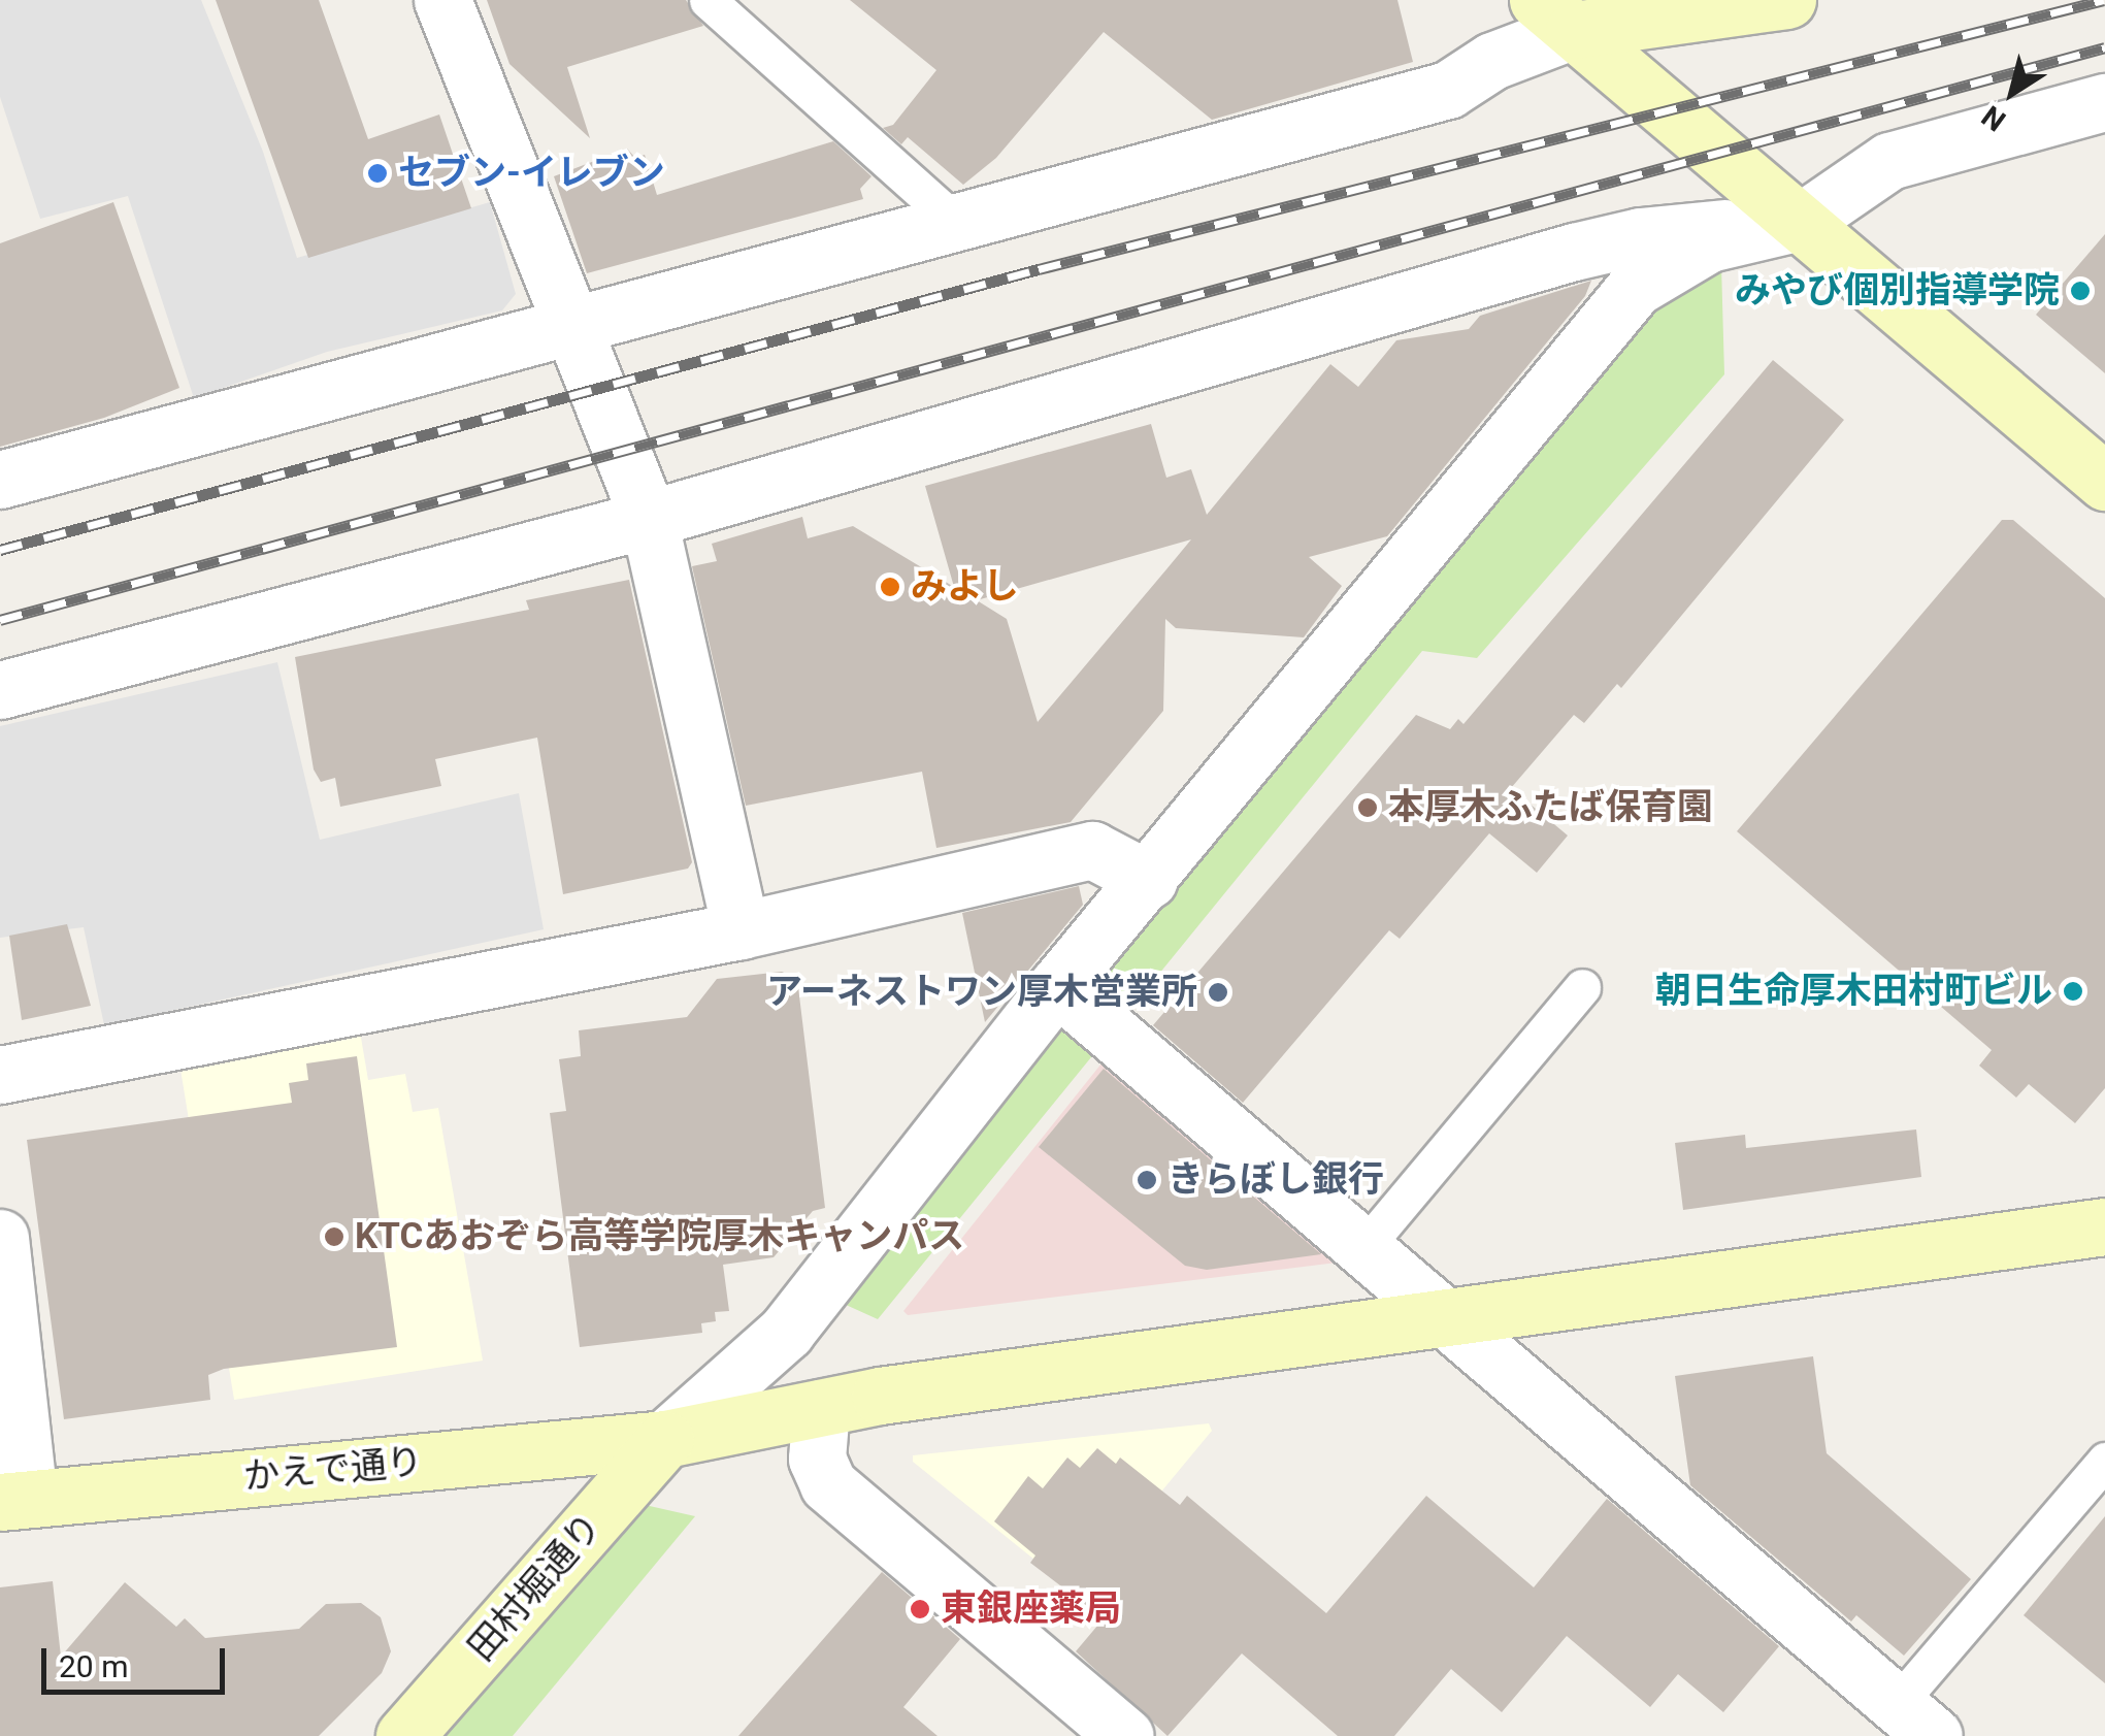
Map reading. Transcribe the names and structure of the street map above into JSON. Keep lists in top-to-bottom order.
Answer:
{
  "streets": {
    "street": ["かえで通り", "田村堀通り"]
  },
  "crossings": [
    ["かえで通り", "田村堀通り"]
  ],
  "places": [
    "セブン-イレブン",
    "みやび個別指導学院",
    "みよし",
    "本厚木ふたば保育園",
    "朝日生命厚木田村町ビル",
    "アーネストワン厚木営業所",
    "きらぼし銀行",
    "KTCあおぞら高等学院厚木キャンパス",
    "東銀座薬局"
  ],
  "scale_bar": "20 m",
  "north": "bottom left"
}
